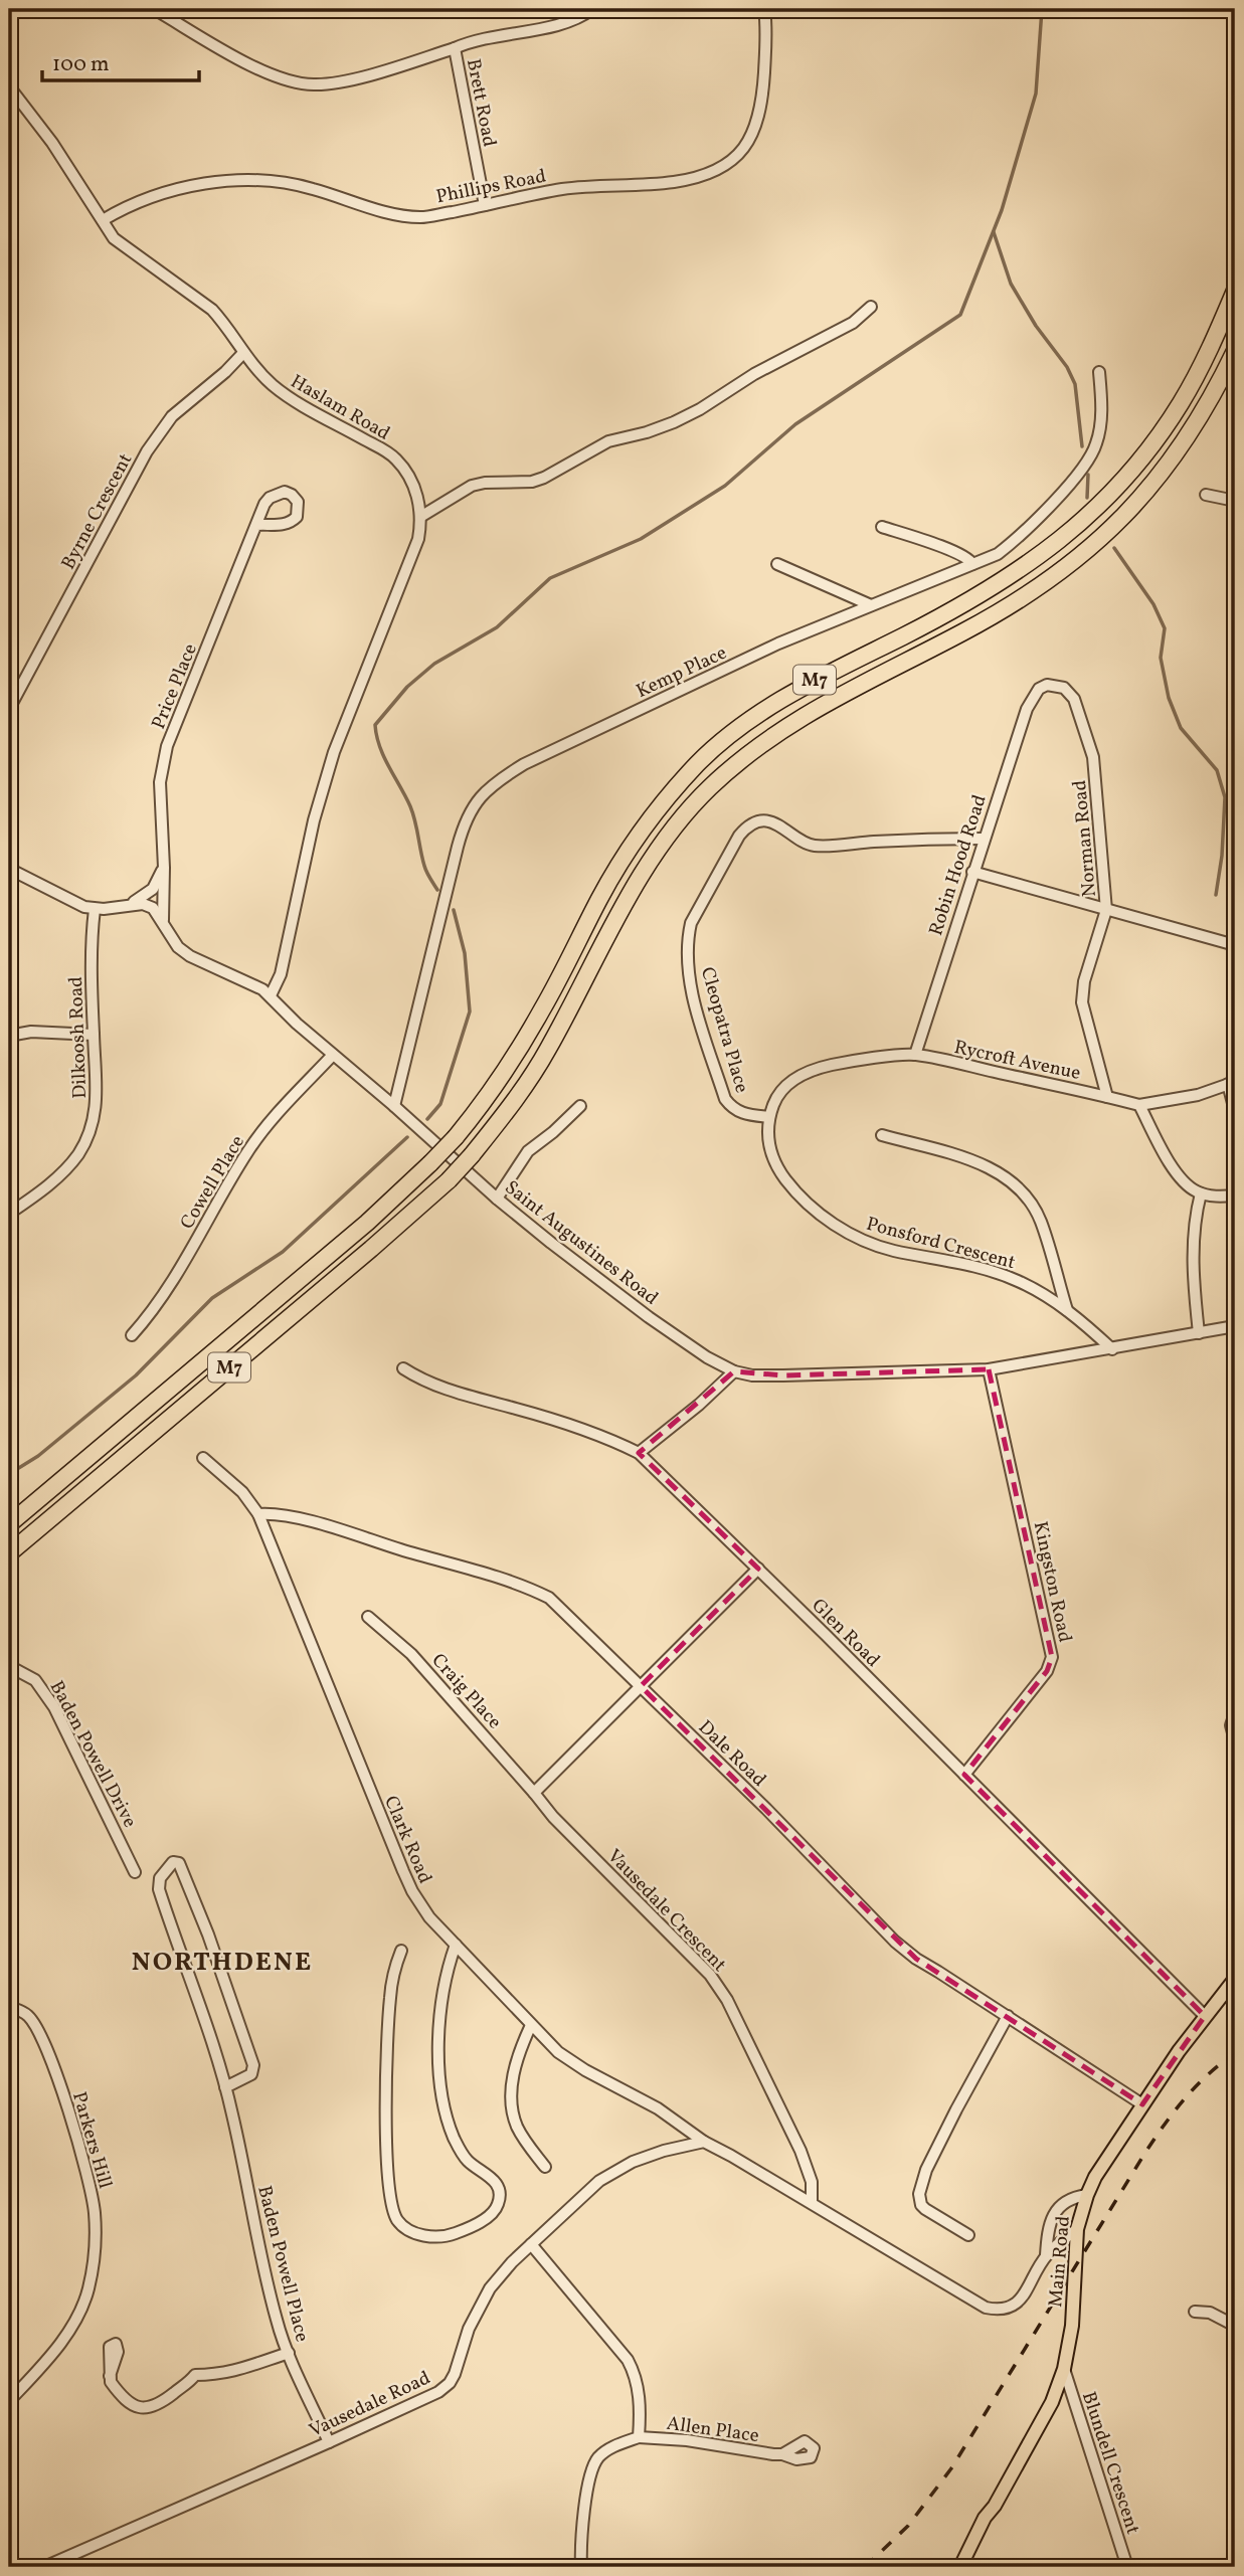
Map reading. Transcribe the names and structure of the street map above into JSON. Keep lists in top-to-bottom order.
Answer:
{
  "streets": {
    "highway": ["M7"],
    "main road": ["Main Road"],
    "street": [
      "Brett Road",
      "Phillips Road",
      "Haslam Road",
      "Byrne Crescent",
      "Kemp Place",
      "Price Place",
      "Norman Road",
      "Robin Hood Road",
      "Cleopatra Place",
      "Dilkoosh Road",
      "Rycroft Avenue",
      "Cowell Place",
      "Saint Augustines Road",
      "Ponsford Crescent",
      "Kingston Road",
      "Glen Road",
      "Craig Place",
      "Dale Road",
      "Baden Powell Drive",
      "Clark Road",
      "Vausedale Crescent",
      "Parkers Hill",
      "Baden Powell Place",
      "Vausedale Road",
      "Allen Place",
      "Blundell Crescent"
    ]
  },
  "crossings": [
    ["Brett Road", "Phillips Road"],
    ["Phillips Road", "Haslam Road"],
    ["Haslam Road", "Byrne Crescent"],
    ["Haslam Road", "Saint Augustines Road"],
    ["Kemp Place", "Saint Augustines Road"],
    ["Price Place", "Saint Augustines Road"],
    ["Norman Road", "Robin Hood Road"],
    ["Norman Road", "Rycroft Avenue"],
    ["Robin Hood Road", "Rycroft Avenue"],
    ["Cleopatra Place", "Rycroft Avenue"],
    ["Cleopatra Place", "Ponsford Crescent"],
    ["Rycroft Avenue", "Ponsford Crescent"],
    ["Cowell Place", "Saint Augustines Road"],
    ["Saint Augustines Road", "Ponsford Crescent"],
    ["Saint Augustines Road", "Kingston Road"],
    ["Kingston Road", "Glen Road"],
    ["Glen Road", "Main Road"],
    ["Craig Place", "Vausedale Crescent"],
    ["Dale Road", "Clark Road"],
    ["Dale Road", "Main Road"],
    ["Clark Road", "Vausedale Road"],
    ["Main Road", "Blundell Crescent"],
    ["Baden Powell Place", "Vausedale Road"]
  ],
  "districts": ["NORTHDENE"],
  "scale_bar": "100 m"
}
